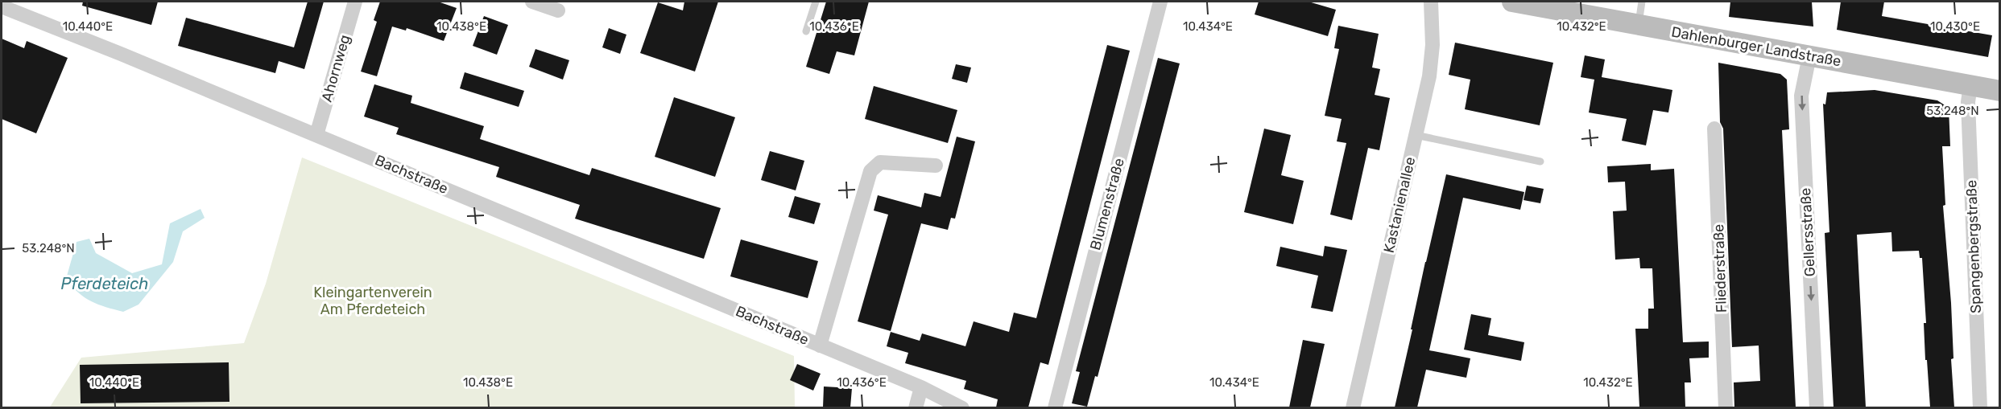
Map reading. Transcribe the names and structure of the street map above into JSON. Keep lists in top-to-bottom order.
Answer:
{
  "streets": {
    "main road": ["Dahlenburger Landstraße"],
    "street": [
      "Ahornweg",
      "Bachstraße",
      "Blumenstraße",
      "Kastanienallee",
      "Gellersstraße",
      "Spangenbergstraße",
      "Fliederstraße"
    ]
  },
  "crossings": [
    ["Dahlenburger Landstraße", "Gellersstraße"],
    ["Dahlenburger Landstraße", "Spangenbergstraße"],
    ["Ahornweg", "Bachstraße"]
  ],
  "one_way": ["Gellersstraße"],
  "water": ["Pferdeteich"],
  "parks": ["Kleingartenverein Am Pferdeteich"],
  "coordinates": [
    "10.440°E",
    "10.438°E",
    "10.436°E",
    "10.434°E",
    "10.432°E",
    "10.430°E",
    "53.248°N"
  ]
}
